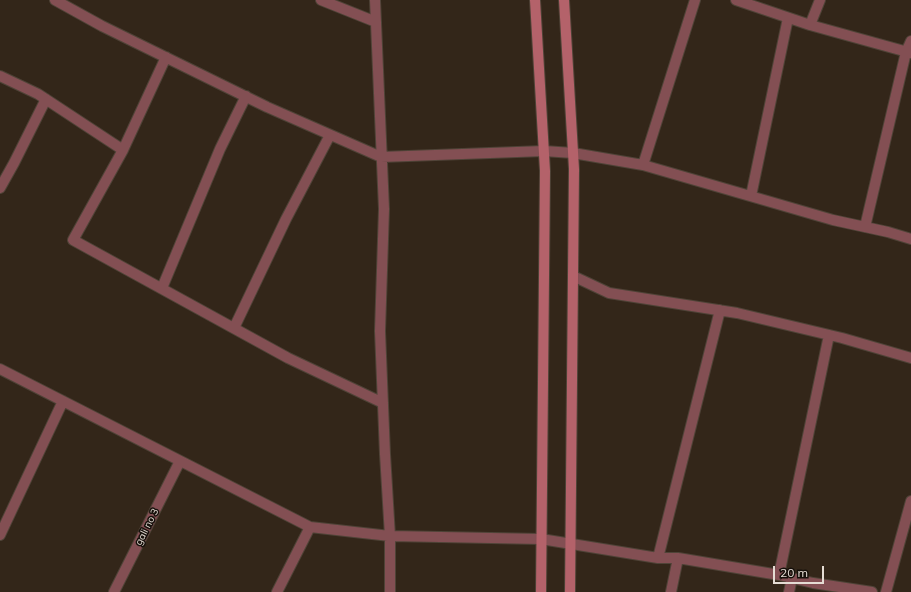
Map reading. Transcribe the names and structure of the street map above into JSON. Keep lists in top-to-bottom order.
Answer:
{
  "streets": {
    "street": ["gali no 3"]
  },
  "scale_bar": "20 m"
}
